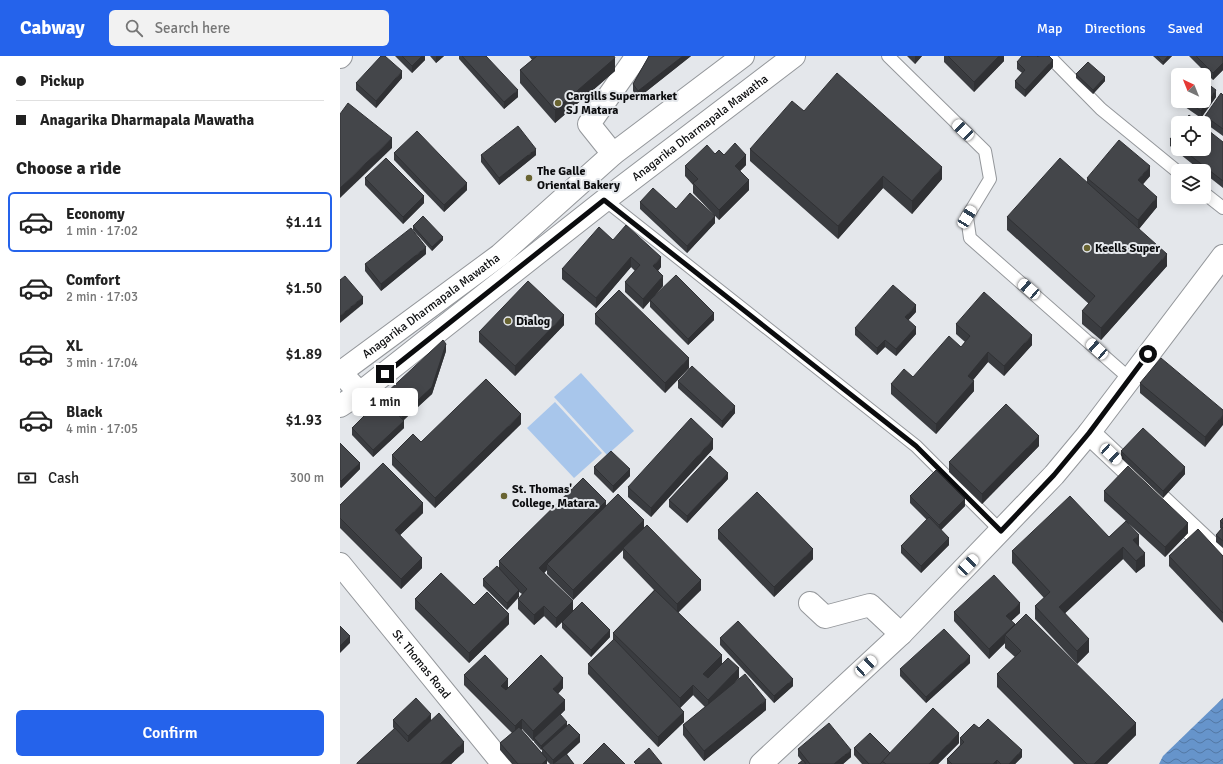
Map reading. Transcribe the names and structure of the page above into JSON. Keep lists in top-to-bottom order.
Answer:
{
  "streets": {
    "main road": ["Anagarika Dharmapala Mawatha", "St. Thomas Road"]
  },
  "places": [
    "Cargills Supermarket SJ Matara",
    "The Galle Oriental Bakery",
    "Keells Super",
    "Dialog",
    "St. Thomas' College, Matara."
  ],
  "north": "top left",
  "page": {
    "header": "Cabway",
    "search": "Search here",
    "nav": ["Map", "Directions", "Saved"],
    "banner": ["Pickup", "Anagarika Dharmapala Mawatha"],
    "heading": "Choose a ride",
    "list": [
      {
        "name": "Economy",
        "note": "1 min · 17:02",
        "value": "$1.11"
      },
      {
        "name": "Comfort",
        "note": "2 min · 17:03",
        "value": "$1.50"
      },
      {
        "name": "XL",
        "note": "3 min · 17:04",
        "value": "$1.89"
      },
      {
        "name": "Black",
        "note": "4 min · 17:05",
        "value": "$1.93"
      }
    ],
    "bubble": "1 min",
    "pay": ["Cash", "300 m"],
    "buttons": "Confirm"
  }
}
